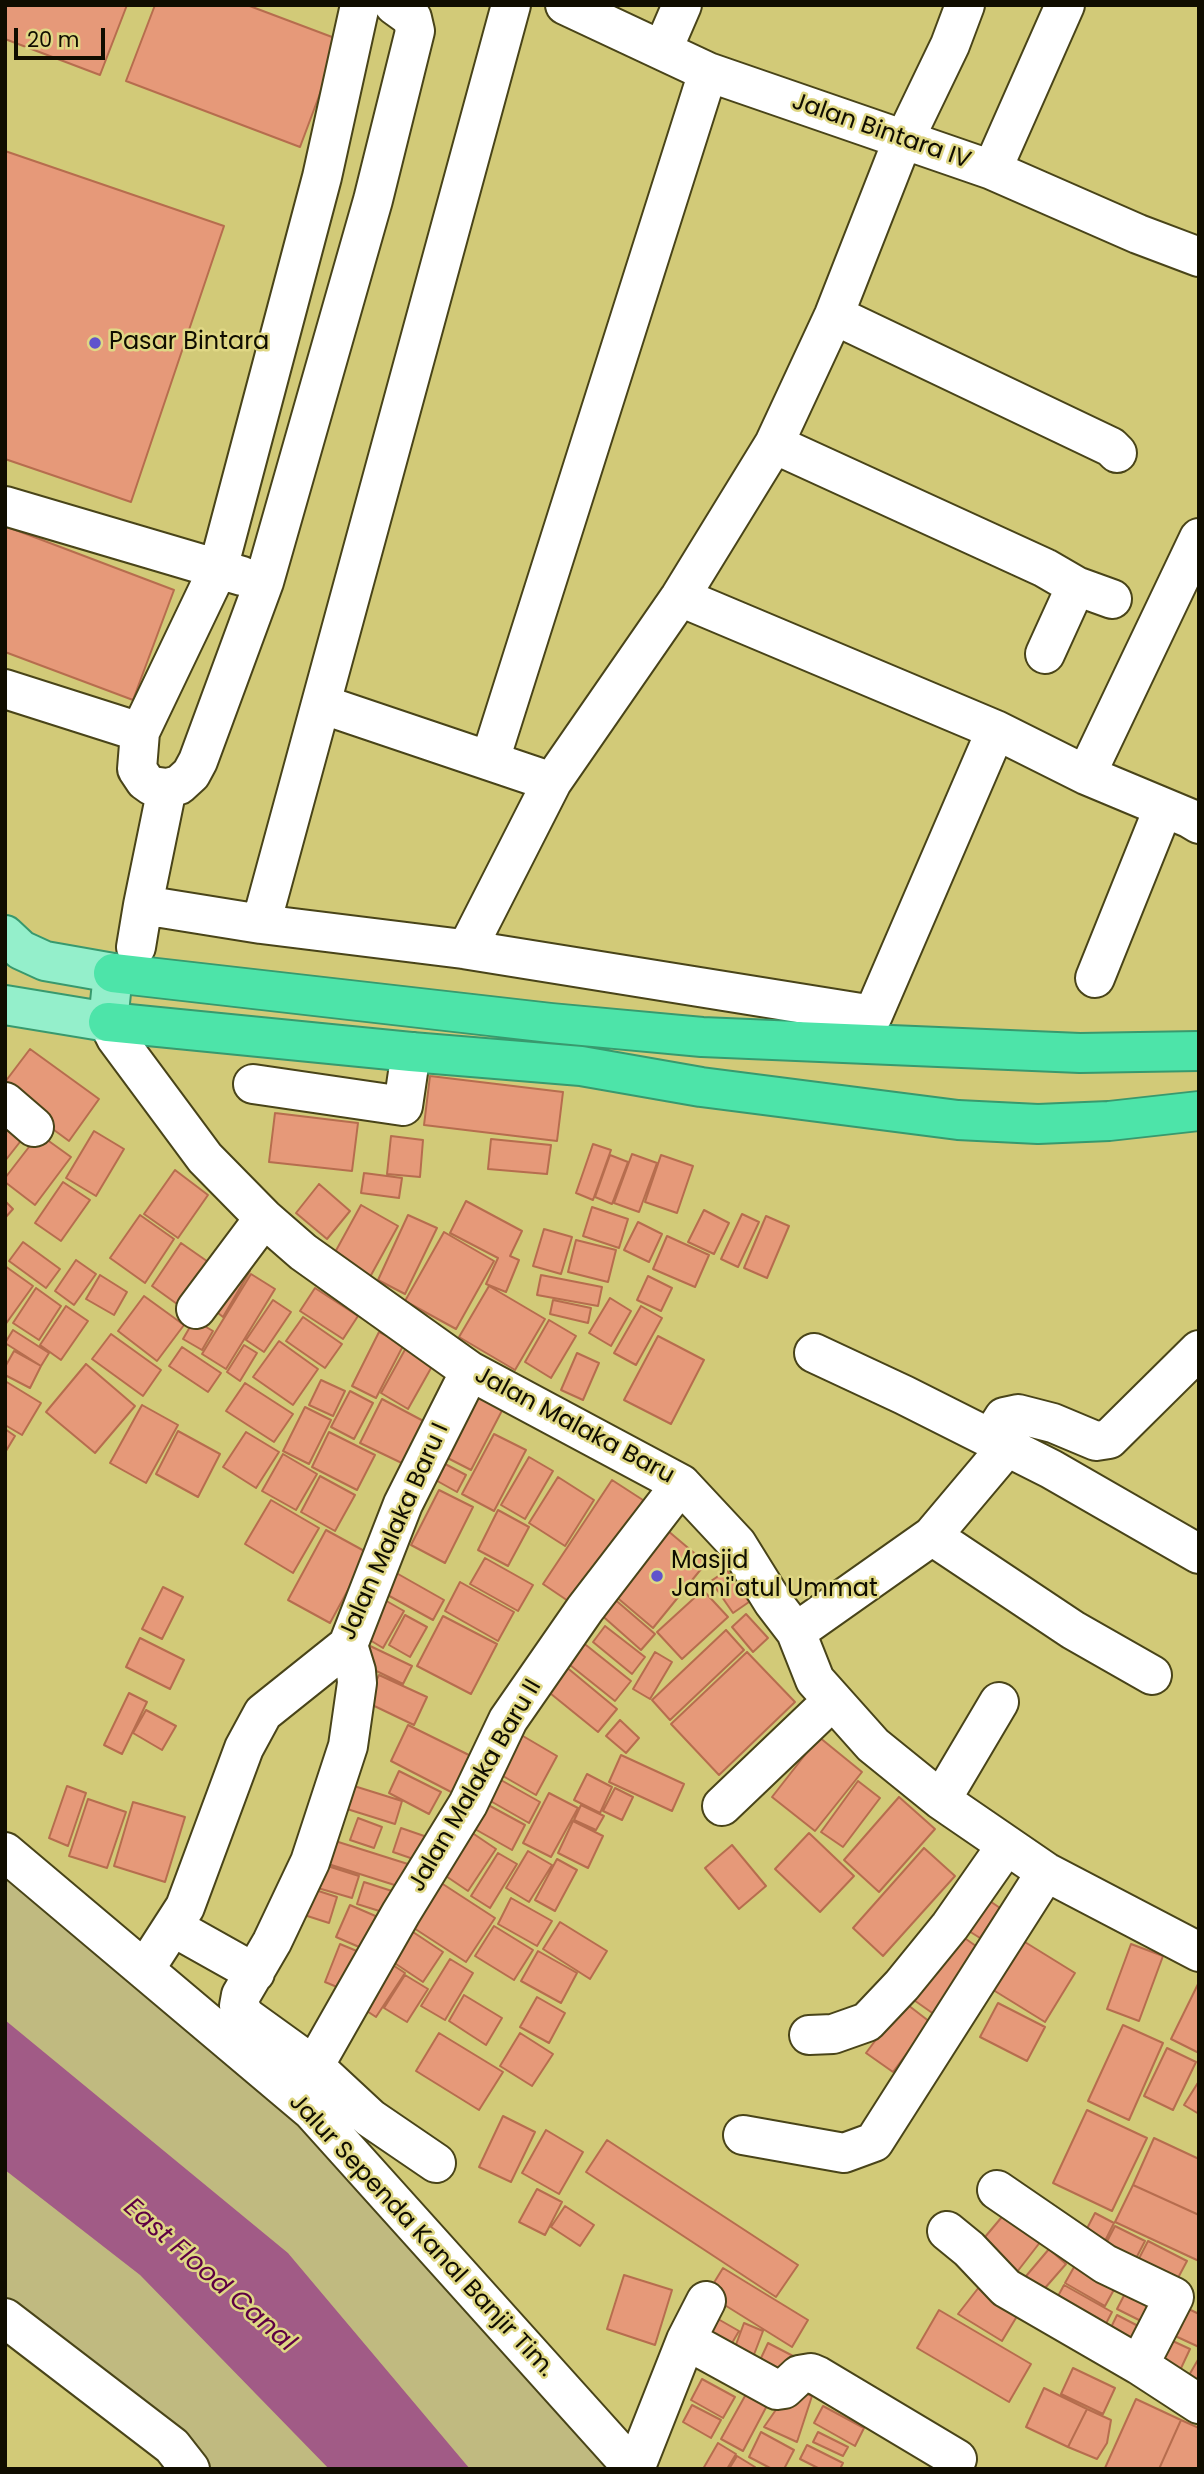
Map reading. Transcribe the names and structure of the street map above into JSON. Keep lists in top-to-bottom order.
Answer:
{
  "streets": {
    "street": [
      "Jalan Bintara IV",
      "Jalan Malaka Baru",
      "Jalan Malaka Baru I",
      "Jalan Malaka Baru II",
      "Jalur Sependa Kanal Banjir Tim."
    ]
  },
  "crossings": [
    ["Jalan Malaka Baru", "Jalan Malaka Baru I"],
    ["Jalan Malaka Baru", "Jalan Malaka Baru II"],
    ["Jalan Malaka Baru I", "Jalur Sependa Kanal Banjir Tim."]
  ],
  "water": ["East Flood Canal"],
  "places": ["Pasar Bintara", "Masjid Jami'atul Ummat"],
  "scale_bar": "20 m"
}
